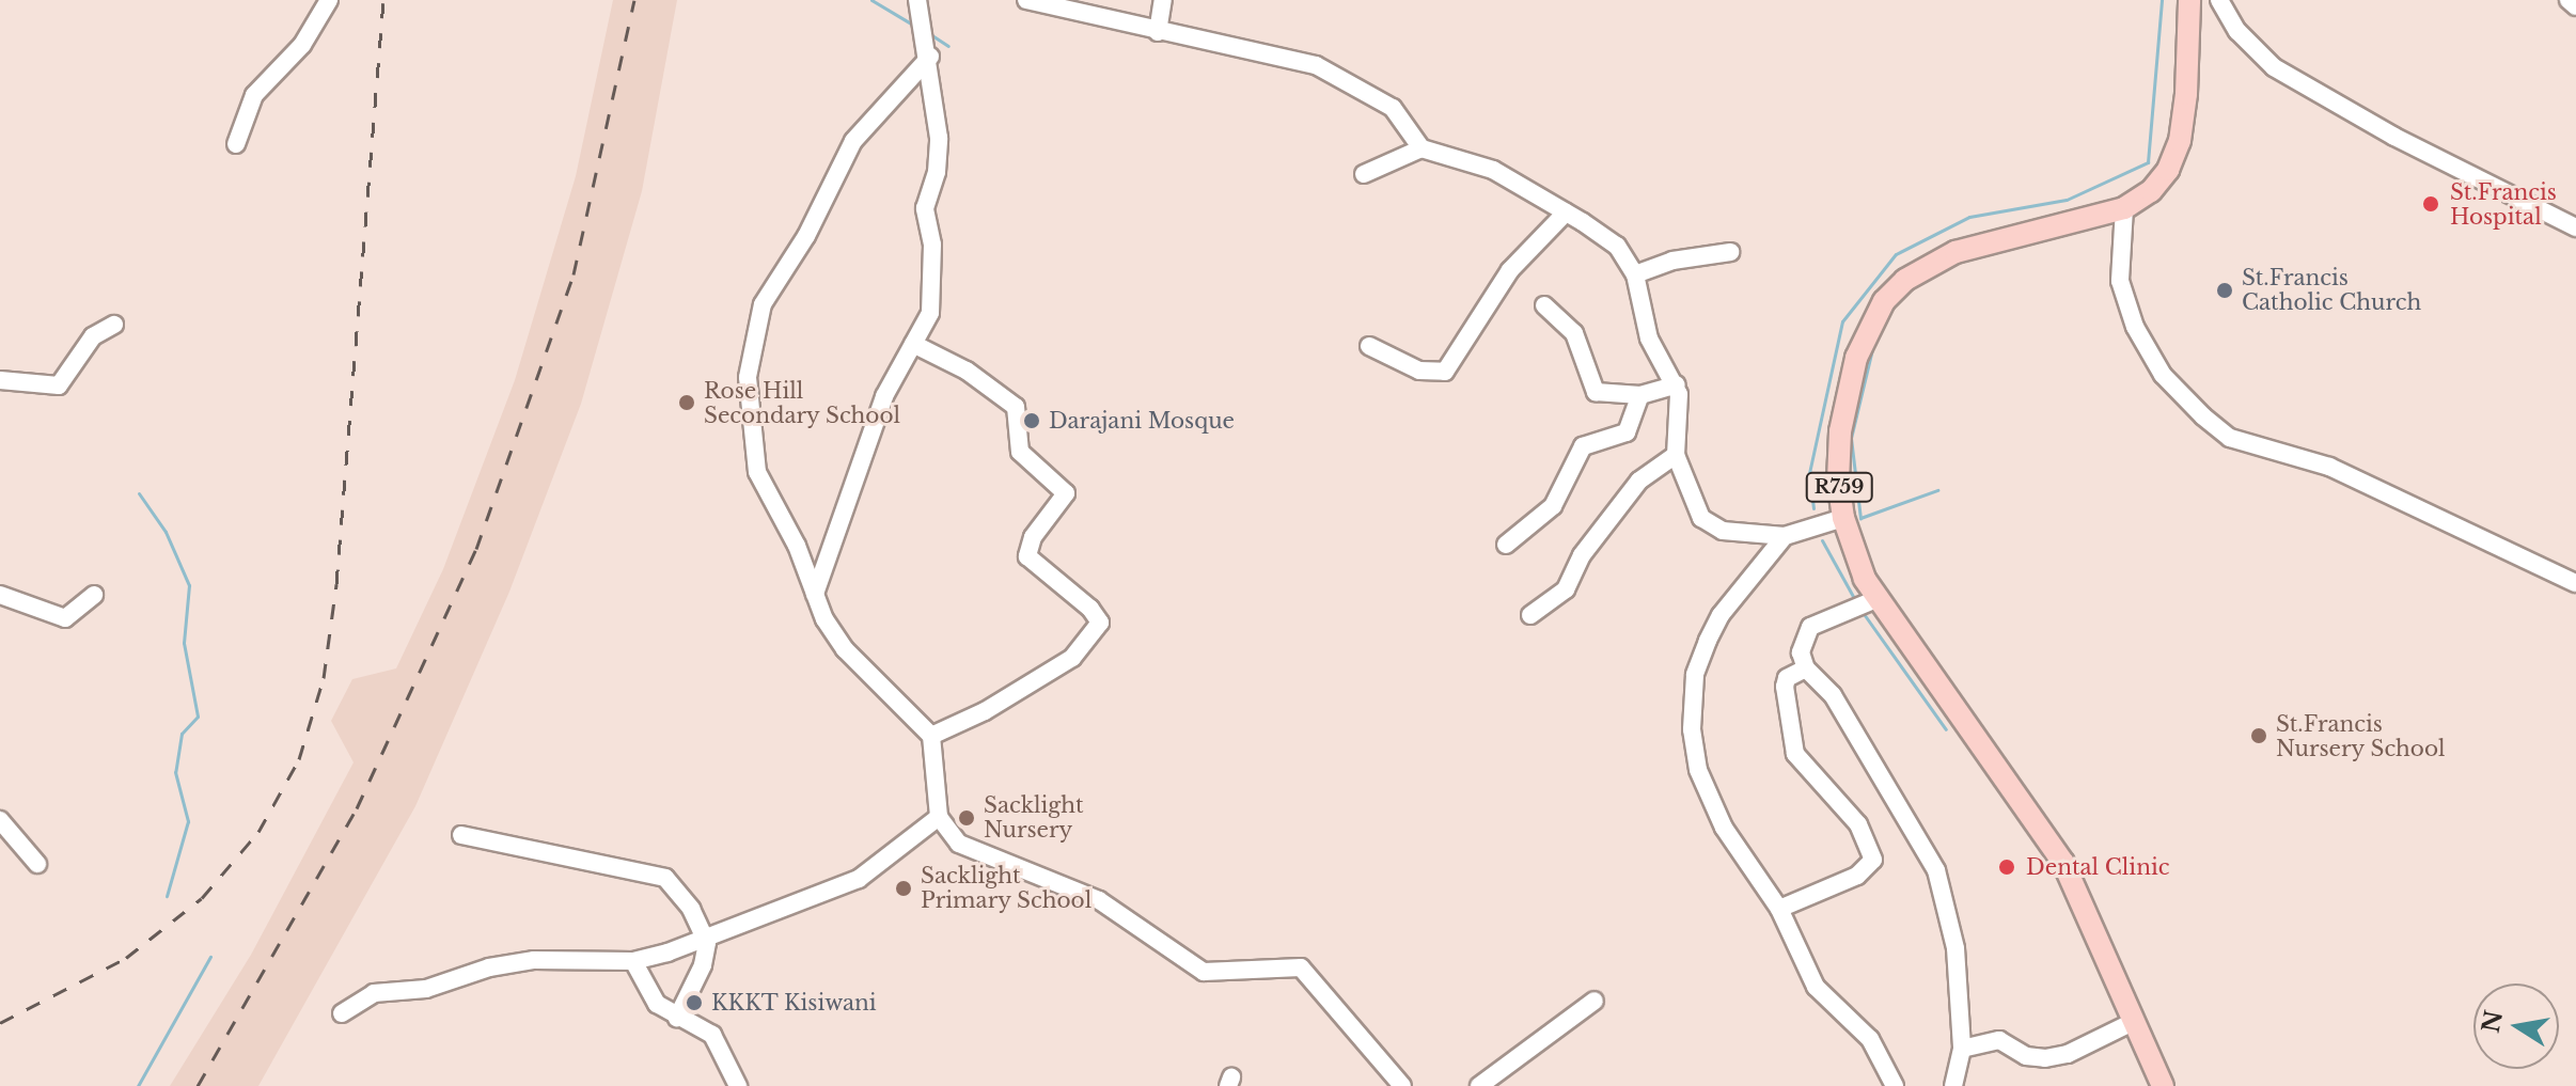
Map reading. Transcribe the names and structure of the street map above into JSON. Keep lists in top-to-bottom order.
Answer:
{
  "streets": {
    "main road": ["R759"]
  },
  "places": [
    "St.Francis Hospital",
    "St.Francis Catholic Church",
    "Rose Hill Secondary School",
    "Darajani Mosque",
    "St.Francis Nursery School",
    "Sacklight Nursery",
    "Dental Clinic",
    "Sacklight Primary School",
    "KKKT Kisiwani"
  ],
  "north": "left"
}
